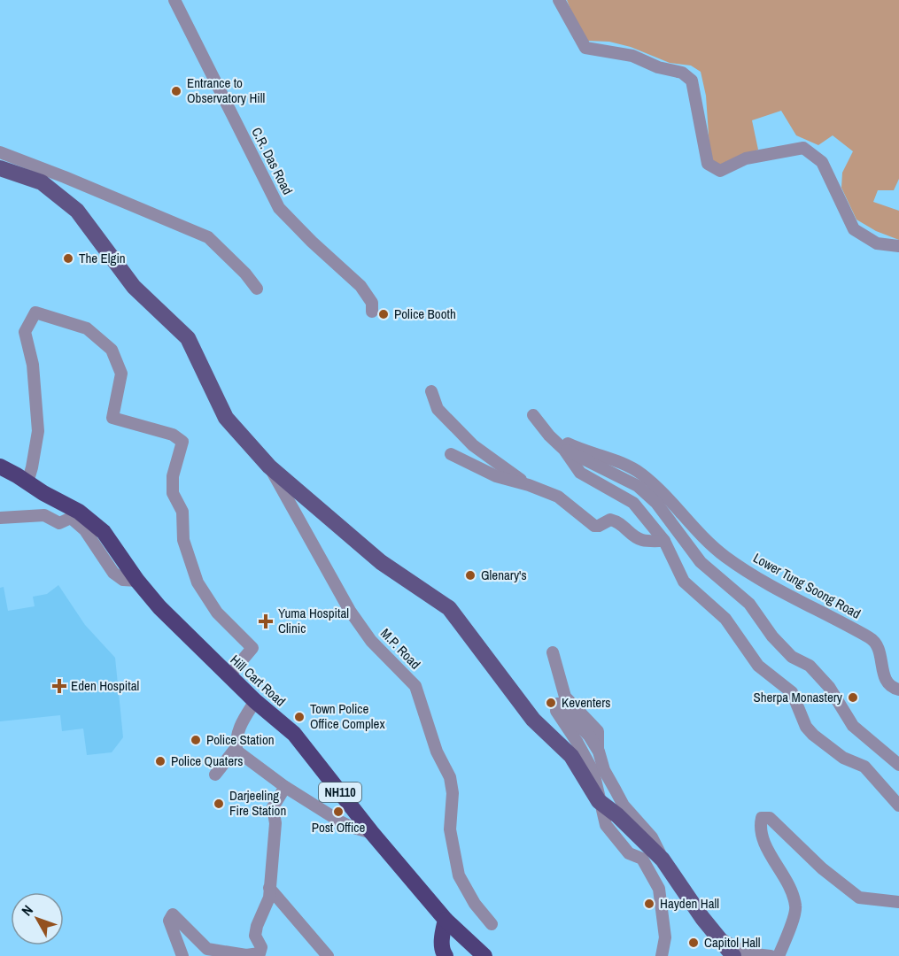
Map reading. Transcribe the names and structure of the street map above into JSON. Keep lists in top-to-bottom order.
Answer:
{
  "streets": {
    "highway": ["Hill Cart Road", "NH110"],
    "street": ["C.R. Das Road", "Lower Tung Soong Road", "M.P. Road"]
  },
  "places": {
    "other": [
      "Entrance to Observatory Hill",
      "The Elgin",
      "Police Booth",
      "Glenary's",
      "Sherpa Monastery",
      "Keventers",
      "Town Police Office Complex",
      "Police Station",
      "Police Quaters",
      "Darjeeling Fire Station",
      "Post Office",
      "Hayden Hall",
      "Capitol Hall"
    ],
    "health": ["Yuma Hospital Clinic", "Eden Hospital"]
  },
  "north": "top left"
}
